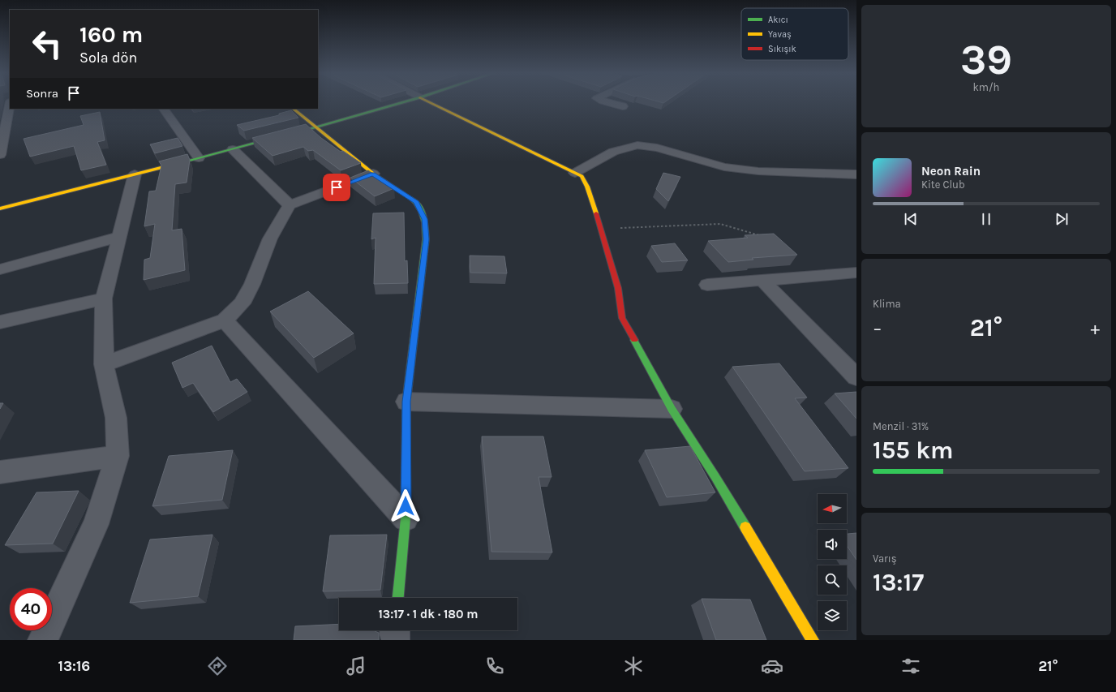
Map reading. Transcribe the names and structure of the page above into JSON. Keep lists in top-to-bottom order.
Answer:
{
  "legend": ["Akıcı", "Yavaş", "Sıkışık"],
  "north": "left",
  "page": {
    "tile": [
      ["39", "km/h"],
      "Klima",
      ["Menzil · 31%", "155 km"],
      ["Varış", "13:17"]
    ],
    "turn": ["160 m", "Sola dön"],
    "then": "Sonra",
    "song": ["Neon Rain", "Kite Club"],
    "heat": ["−", "21°", "+"],
    "limit": "40",
    "trip": "13:17 · 1 dk · 180 m",
    "tabs": ["13:16", "21°"]
  }
}
